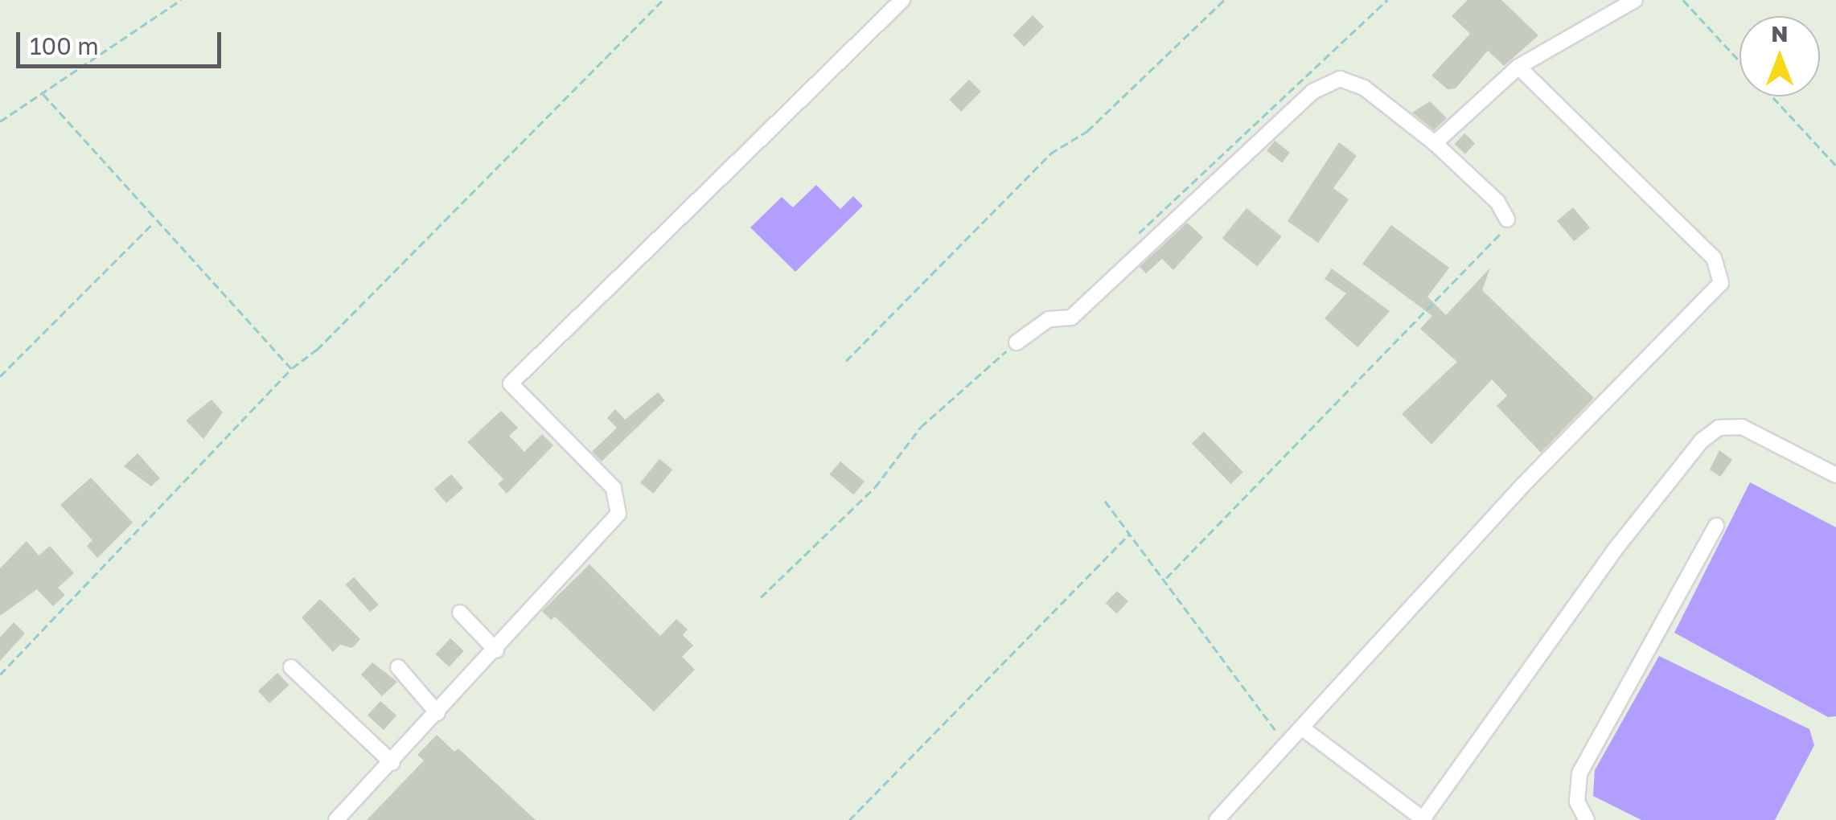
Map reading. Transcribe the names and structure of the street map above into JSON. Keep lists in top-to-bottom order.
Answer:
{
  "scale_bar": "100 m",
  "north": "top"
}
